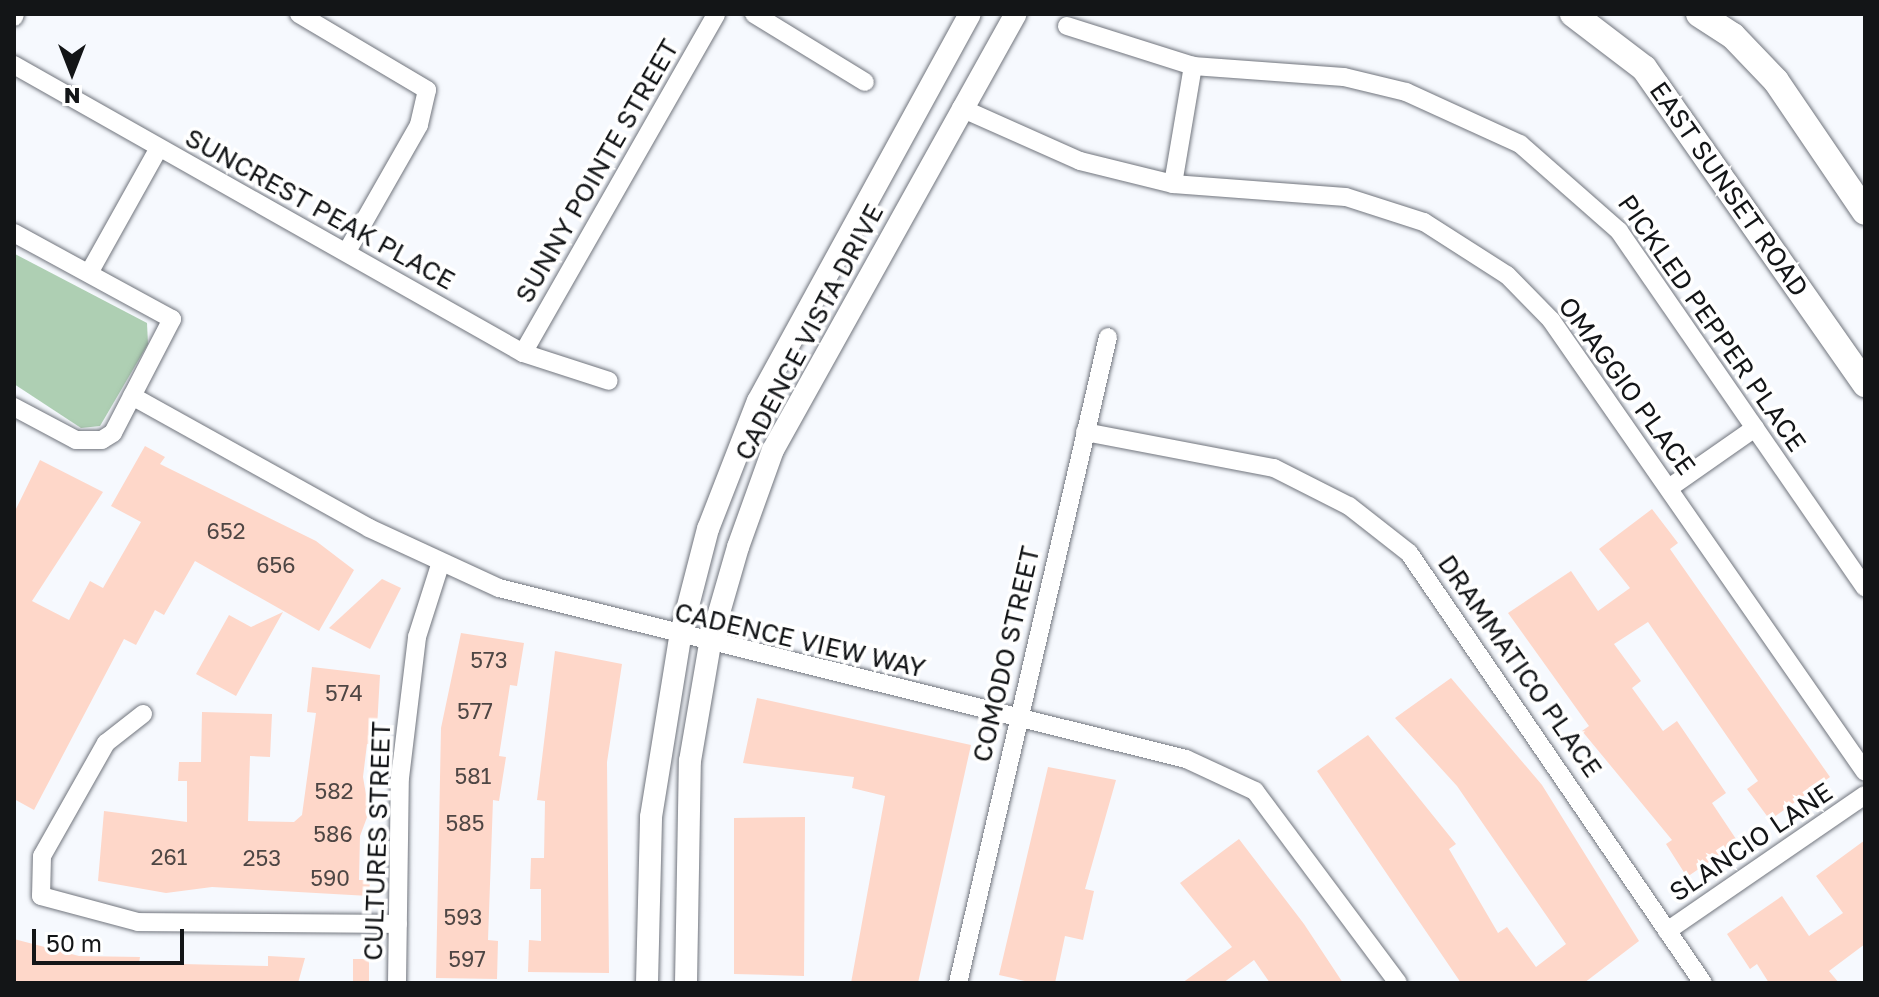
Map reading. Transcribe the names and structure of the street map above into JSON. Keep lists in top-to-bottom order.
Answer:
{
  "streets": {
    "main road": ["EAST SUNSET ROAD"],
    "street": [
      "SUNNY POINTE STREET",
      "SUNCREST PEAK PLACE",
      "PICKLED PEPPER PLACE",
      "CADENCE VISTA DRIVE",
      "OMAGGIO PLACE",
      "CADENCE VIEW WAY",
      "COMODO STREET",
      "DRAMMATICO PLACE",
      "CULTURES STREET",
      "SLANCIO LANE"
    ]
  },
  "crossings": [
    ["SUNNY POINTE STREET", "SUNCREST PEAK PLACE"],
    ["CADENCE VISTA DRIVE", "OMAGGIO PLACE"],
    ["CADENCE VISTA DRIVE", "CADENCE VIEW WAY"],
    ["CADENCE VIEW WAY", "COMODO STREET"],
    ["CADENCE VIEW WAY", "CULTURES STREET"],
    ["COMODO STREET", "DRAMMATICO PLACE"],
    ["DRAMMATICO PLACE", "SLANCIO LANE"]
  ],
  "house_numbers": [
    "652",
    "656",
    "573",
    "574",
    "577",
    "581",
    "582",
    "585",
    "586",
    "261",
    "253",
    "590",
    "593",
    "597"
  ],
  "scale_bar": "50 m",
  "north": "bottom"
}
